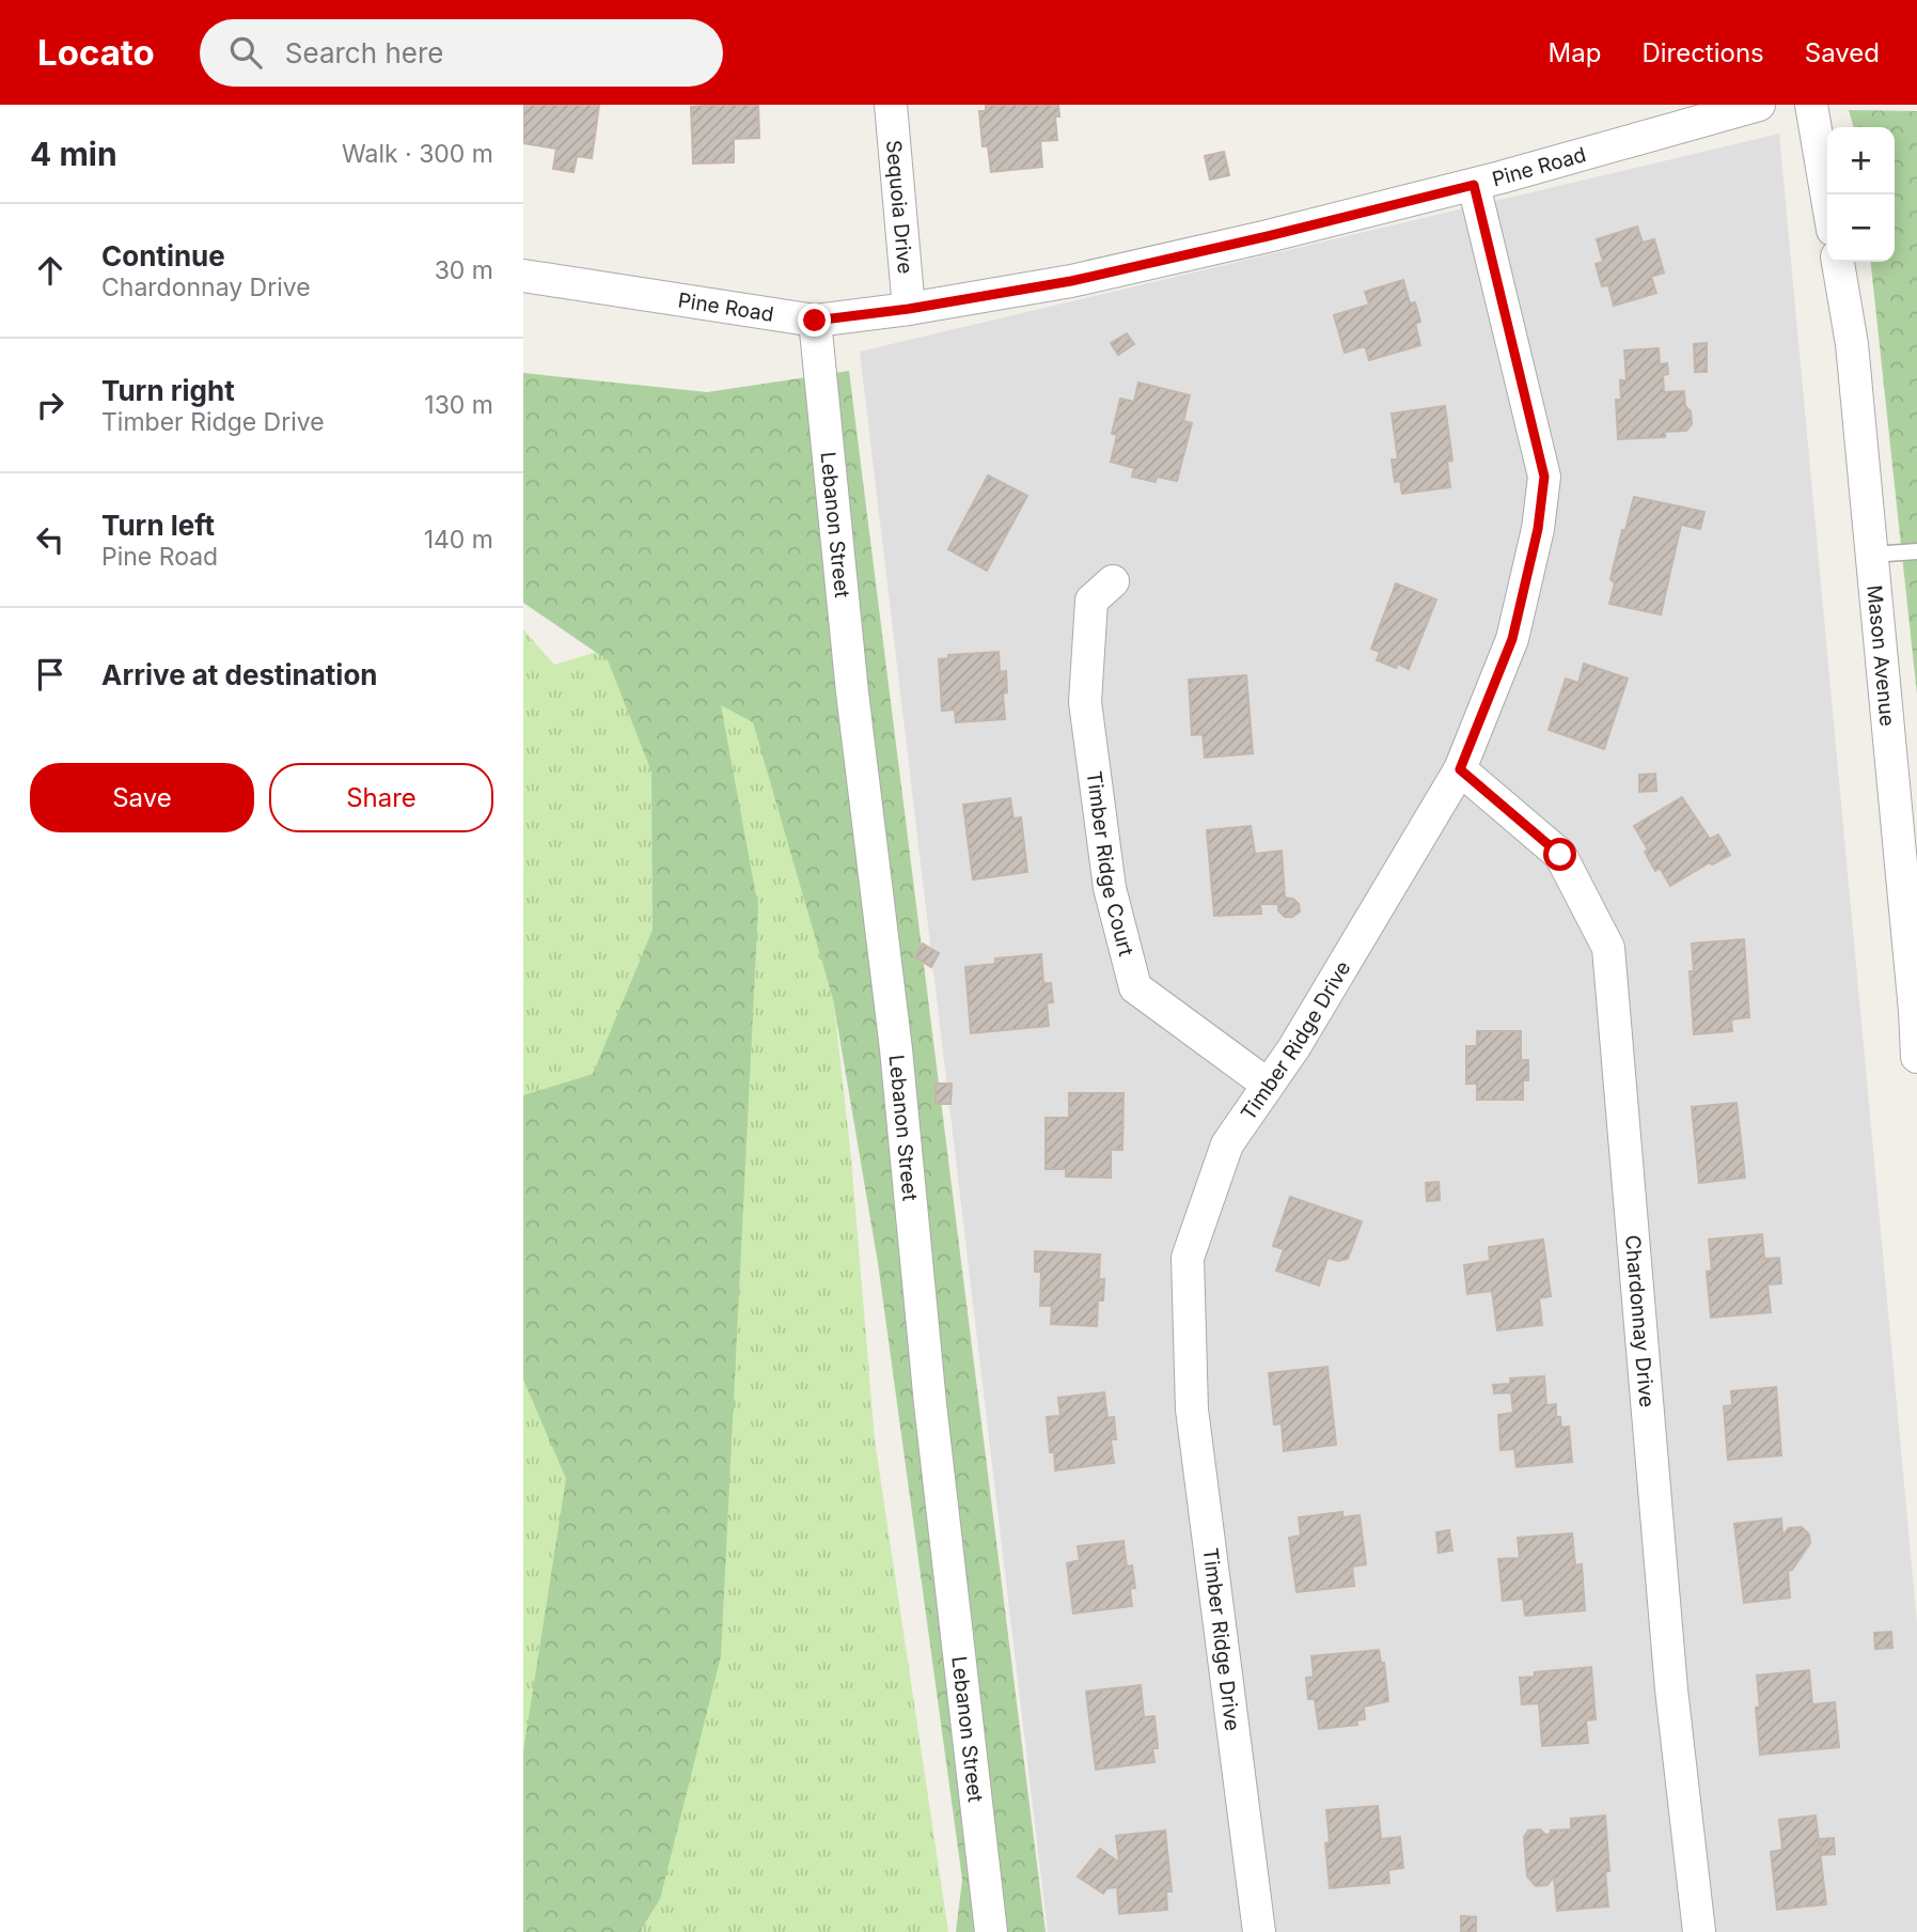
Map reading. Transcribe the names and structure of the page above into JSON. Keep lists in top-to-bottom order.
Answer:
{
  "streets": {
    "street": [
      "Pine Road",
      "Sequoia Drive",
      "Lebanon Street",
      "Mason Avenue",
      "Timber Ridge Court",
      "Timber Ridge Drive",
      "Chardonnay Drive"
    ]
  },
  "crossings": [
    ["Pine Road", "Sequoia Drive"],
    ["Pine Road", "Lebanon Street"],
    ["Pine Road", "Timber Ridge Drive"],
    ["Timber Ridge Court", "Timber Ridge Drive"],
    ["Timber Ridge Drive", "Chardonnay Drive"]
  ],
  "page": {
    "header": "Locato",
    "search": "Search here",
    "nav": ["Map", "Directions", "Saved"],
    "heading": ["4 min", "Walk · 300 m"],
    "map_buttons": ["+", "−"],
    "list": [
      ["Continue", "Chardonnay Drive", "30 m"],
      ["Turn right", "Timber Ridge Drive", "130 m"],
      ["Turn left", "Pine Road", "140 m"],
      "Arrive at destination"
    ],
    "buttons": ["Save", "Share"]
  }
}
